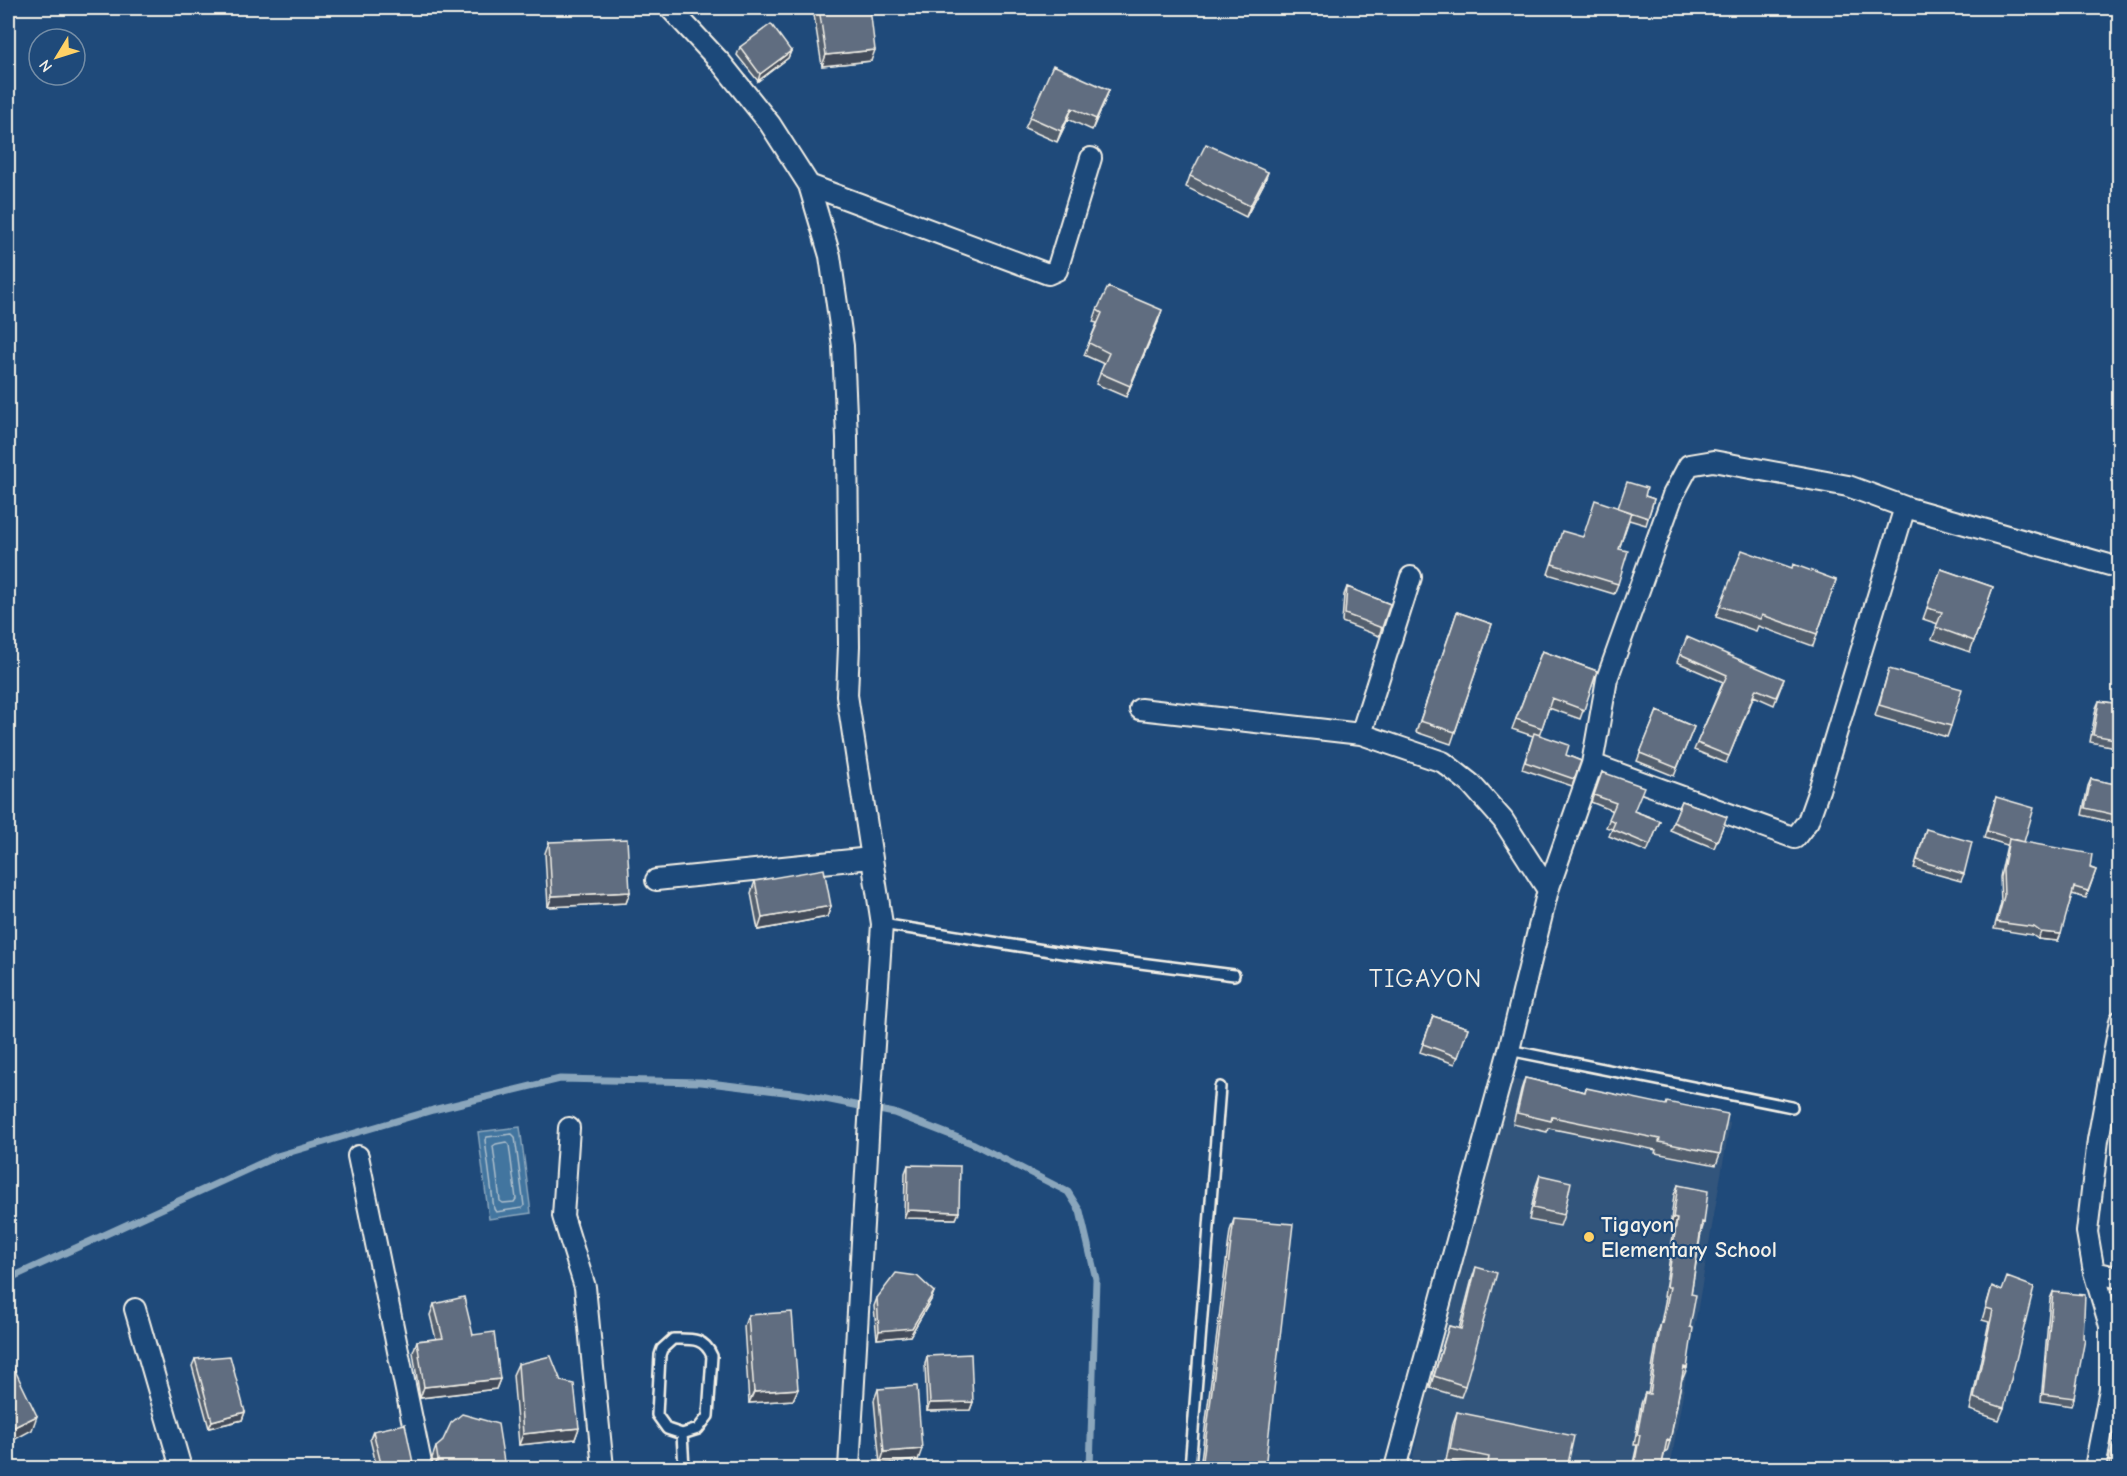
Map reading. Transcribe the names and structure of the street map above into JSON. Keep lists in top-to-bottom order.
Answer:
{
  "districts": ["TIGAYON"],
  "places": ["Tigayon Elementary School"],
  "north": "bottom left"
}
